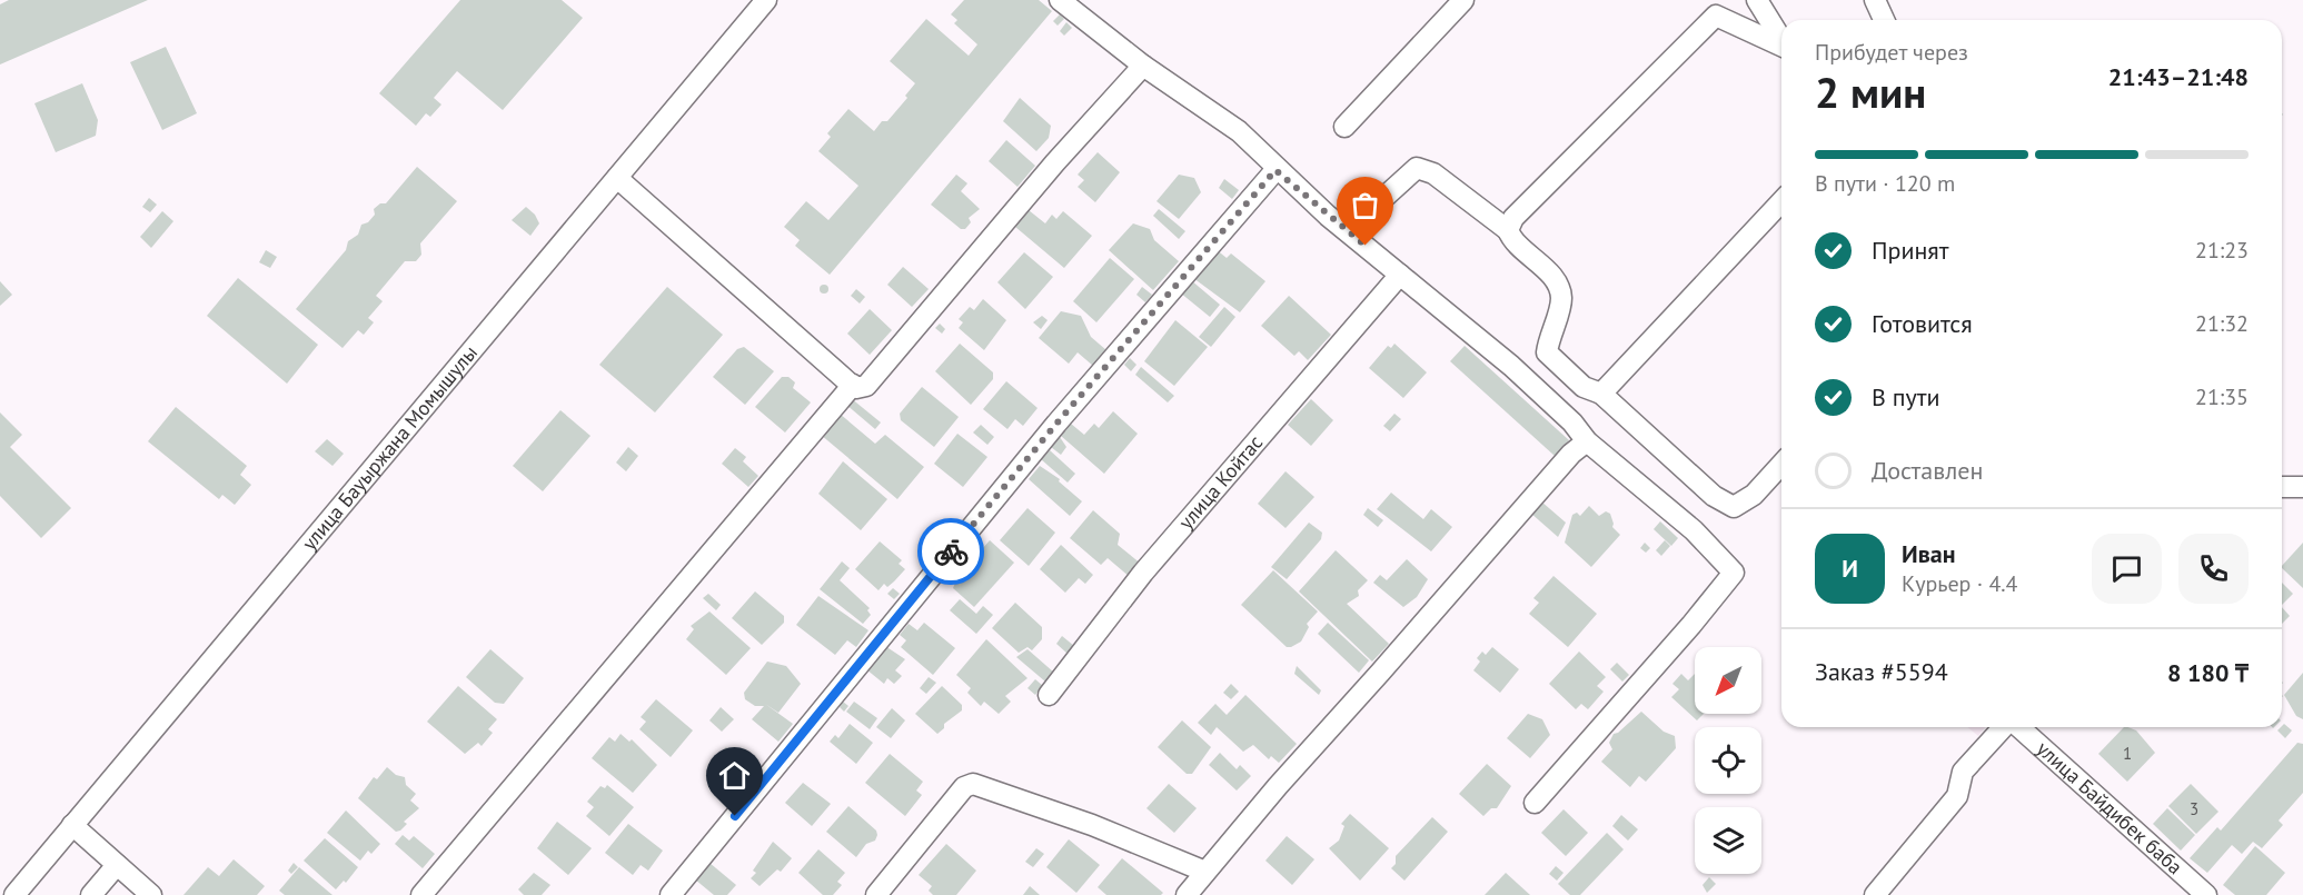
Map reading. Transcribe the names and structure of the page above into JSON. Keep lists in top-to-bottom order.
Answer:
{
  "streets": {
    "street": ["улица Бауыржана Момышулы", "улица Койтас", "улица Байдибек баба"]
  },
  "house_numbers": ["1", "3"],
  "north": "bottom left",
  "page": {
    "heading": ["2 мин", "Прибудет через", "21:43–21:48"],
    "panel": [
      "Иван",
      "Курьер · 4.4",
      "Заказ #5594",
      "8 180 ₸"
    ],
    "bar": "В пути · 120 m",
    "list": [
      ["Принят", "21:23"],
      ["Готовится", "21:32"],
      ["В пути", "21:35"],
      "Доставлен"
    ],
    "round": "И"
  }
}
